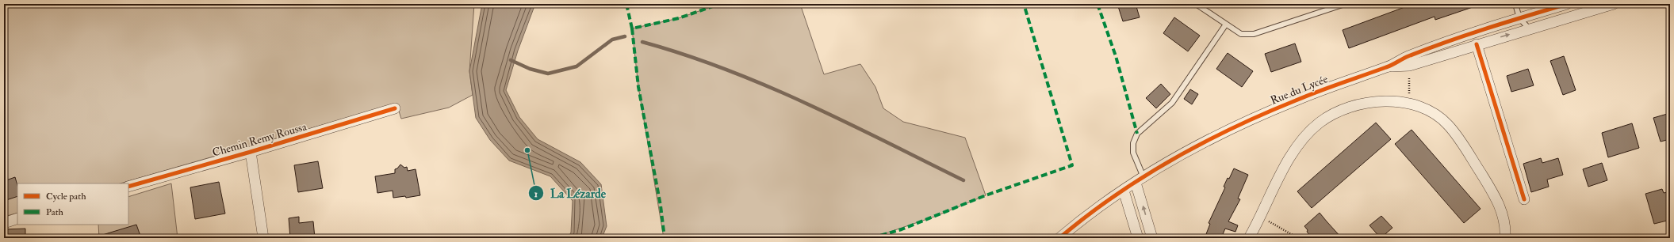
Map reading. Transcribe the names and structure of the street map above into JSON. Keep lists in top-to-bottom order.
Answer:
{
  "streets": {
    "street": ["Rue du Lycée", "Chemin Remy Roussa"]
  },
  "places": ["La Lézarde"],
  "legend": ["Cycle path", "Path"]
}
